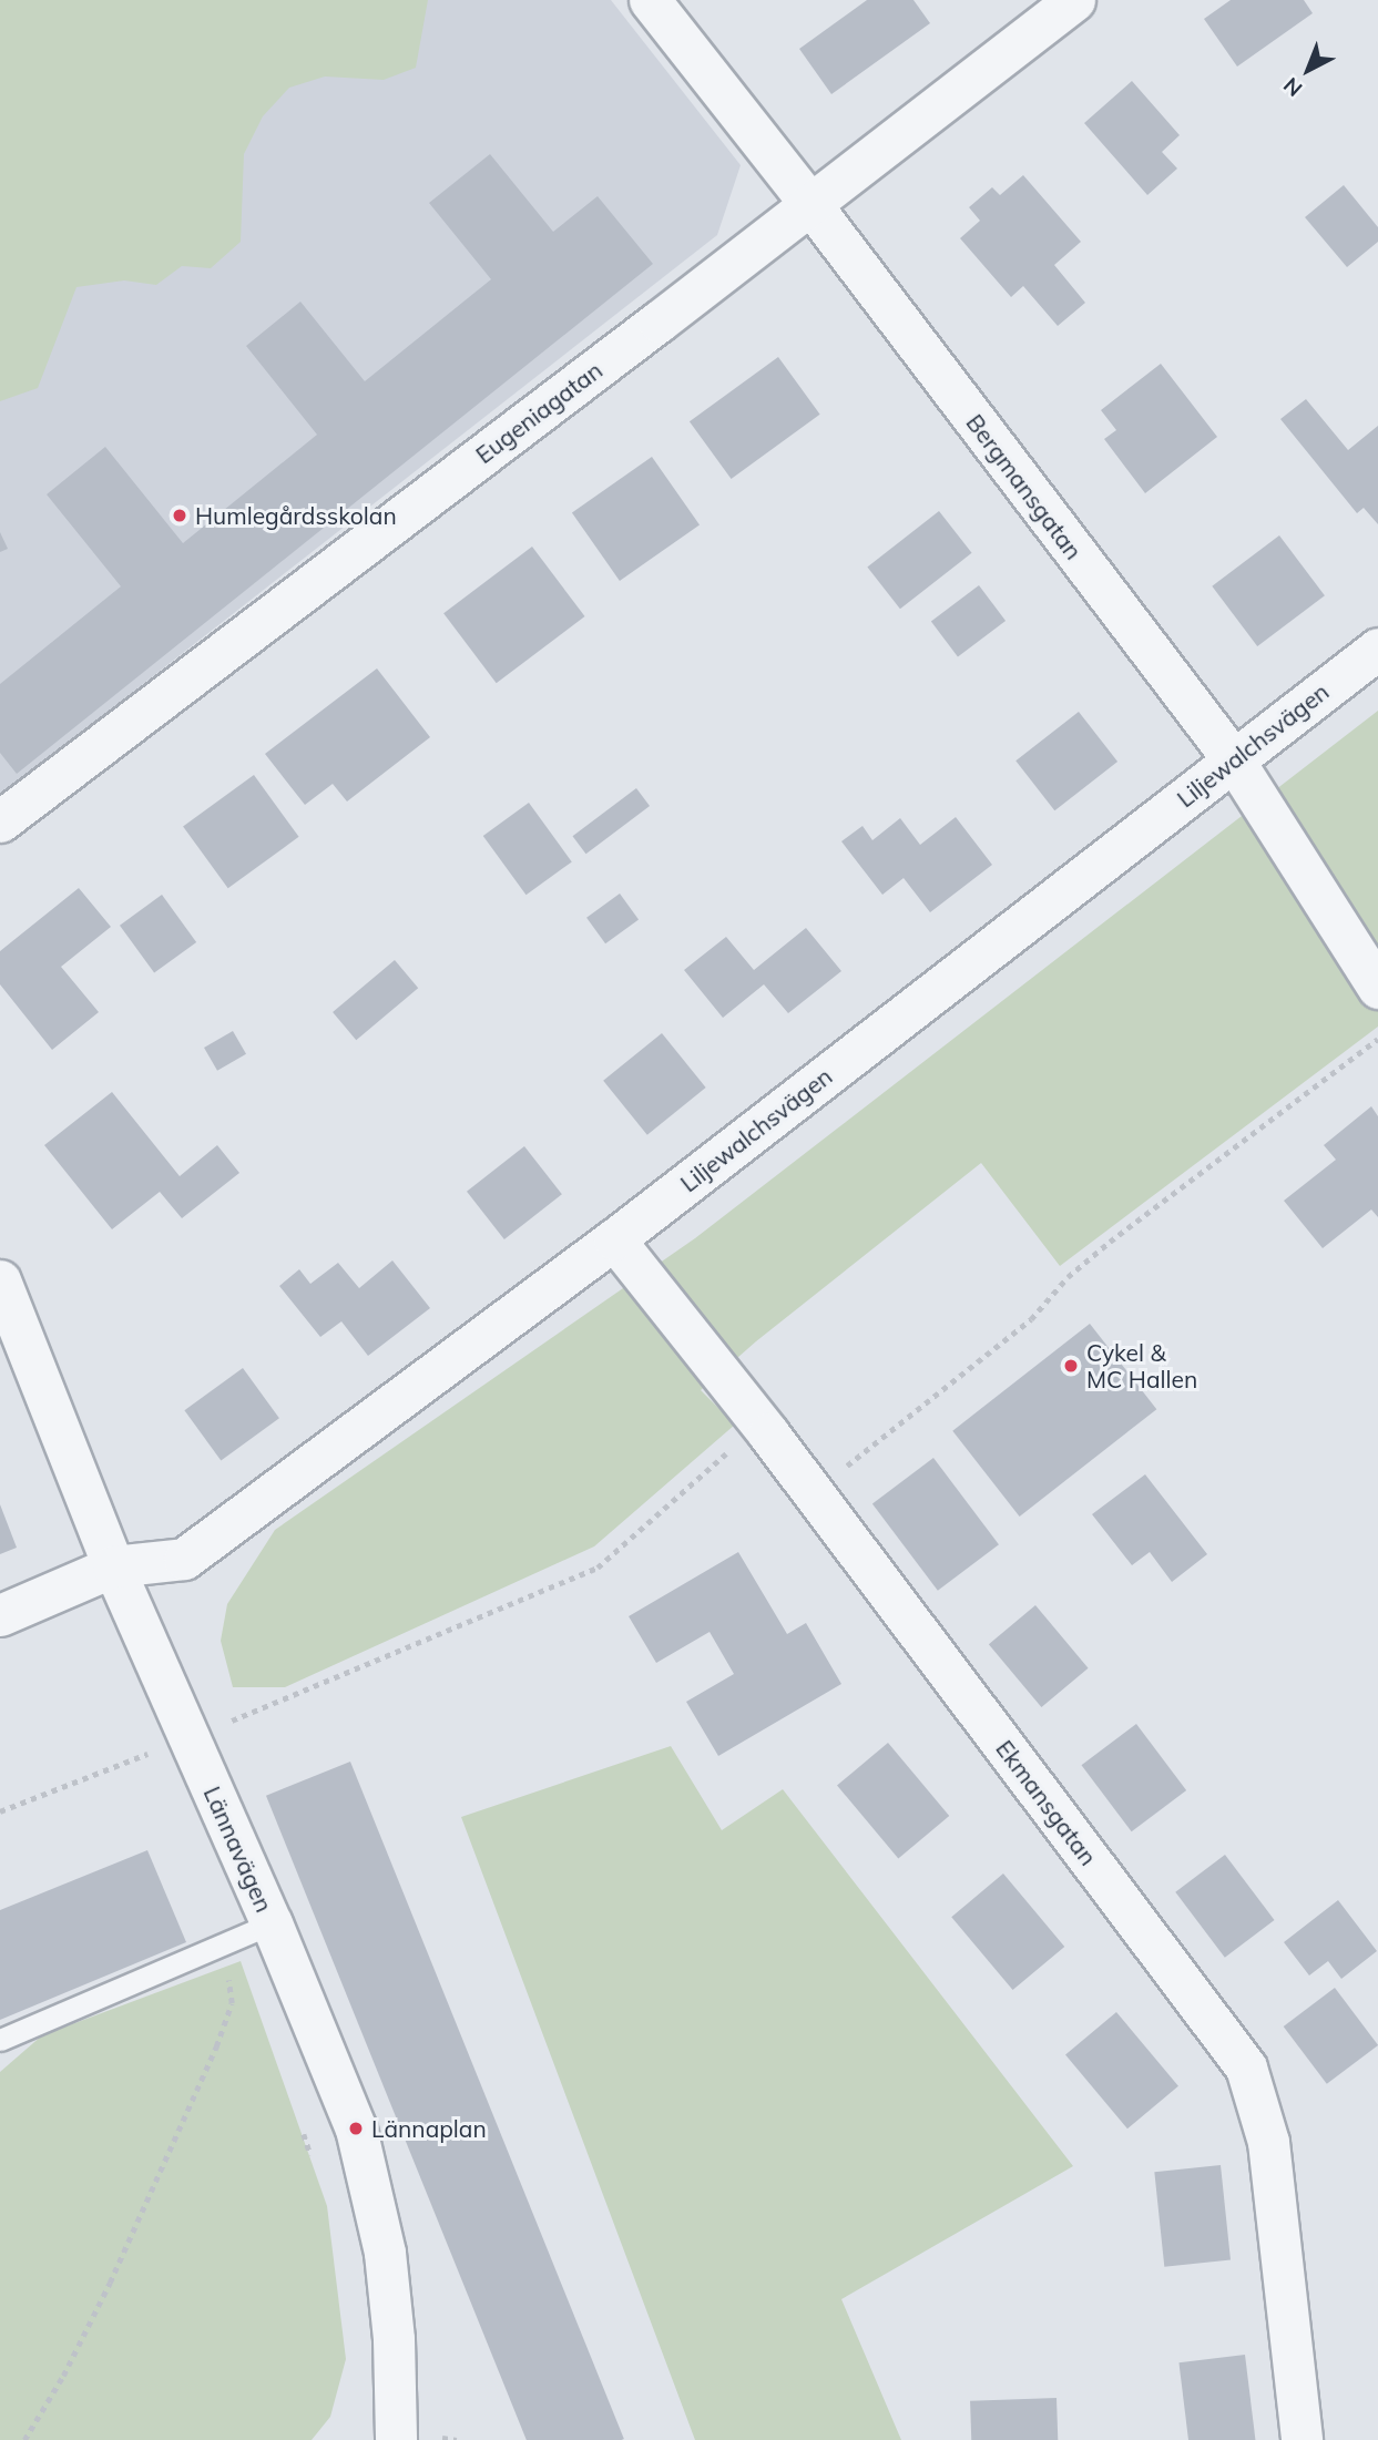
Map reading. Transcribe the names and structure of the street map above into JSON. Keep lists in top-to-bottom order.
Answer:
{
  "streets": {
    "street": [
      "Eugeniagatan",
      "Bergmansgatan",
      "Liljewalchsvägen",
      "Ekmansgatan",
      "Lännavägen"
    ]
  },
  "crossings": [
    ["Eugeniagatan", "Bergmansgatan"],
    ["Bergmansgatan", "Liljewalchsvägen"],
    ["Liljewalchsvägen", "Ekmansgatan"],
    ["Liljewalchsvägen", "Lännavägen"]
  ],
  "places": ["Humlegårdsskolan", "Cykel & MC Hallen", "Lännaplan"],
  "north": "bottom left"
}
